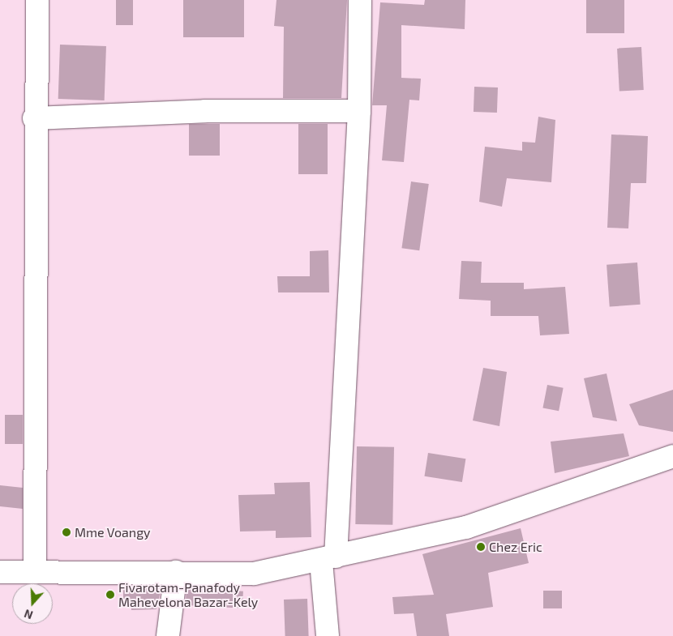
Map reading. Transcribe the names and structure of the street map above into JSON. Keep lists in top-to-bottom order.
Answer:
{
  "places": ["Mme Voangy", "Chez Eric", "Fivarotam-Panafody Mahevelona Bazar-Kely"],
  "north": "bottom"
}
